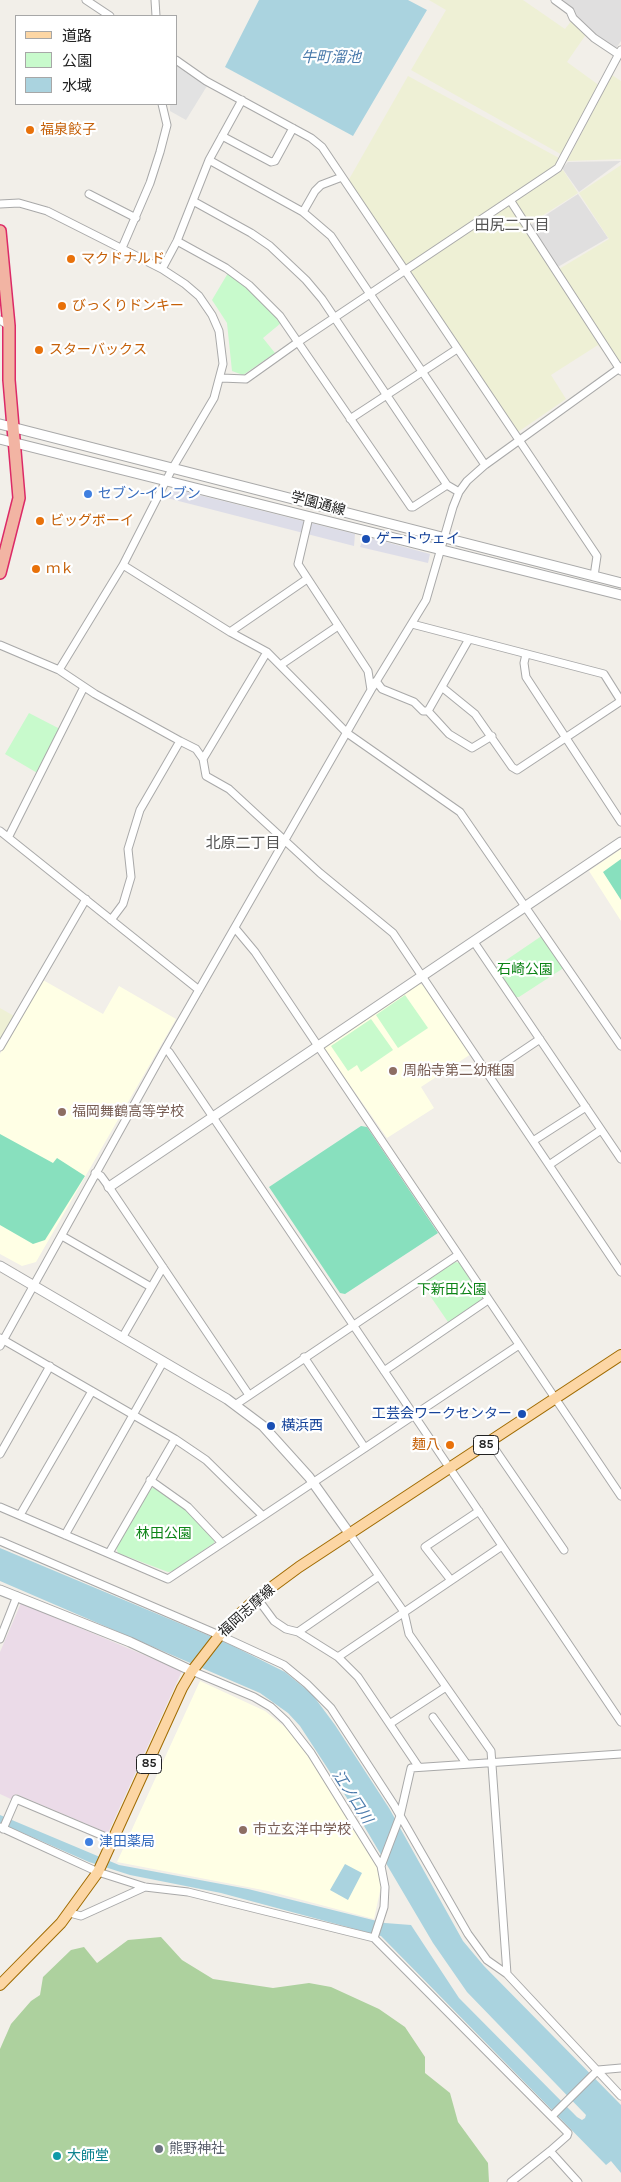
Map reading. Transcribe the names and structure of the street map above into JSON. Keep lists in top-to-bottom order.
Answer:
{
  "streets": {
    "main road": ["85", "福岡志摩線"],
    "street": ["学園通線"]
  },
  "districts": ["田尻二丁目", "北原二丁目"],
  "water": ["牛町溜池", "江ノ口川"],
  "parks": ["石崎公園", "下新田公園", "林田公園"],
  "places": [
    "福泉餃子",
    "マクドナルド",
    "びっくりドンキー",
    "スターバックス",
    "セブン-イレブン",
    "ビッグボーイ",
    "ゲートウェイ",
    "ｍｋ",
    "周船寺第二幼稚園",
    "福岡舞鶴高等学校",
    "工芸会ワークセンター",
    "横浜西",
    "麺八",
    "市立玄洋中学校",
    "津田薬局",
    "熊野神社",
    "大師堂"
  ],
  "legend": ["道路", "公園", "水域"]
}
